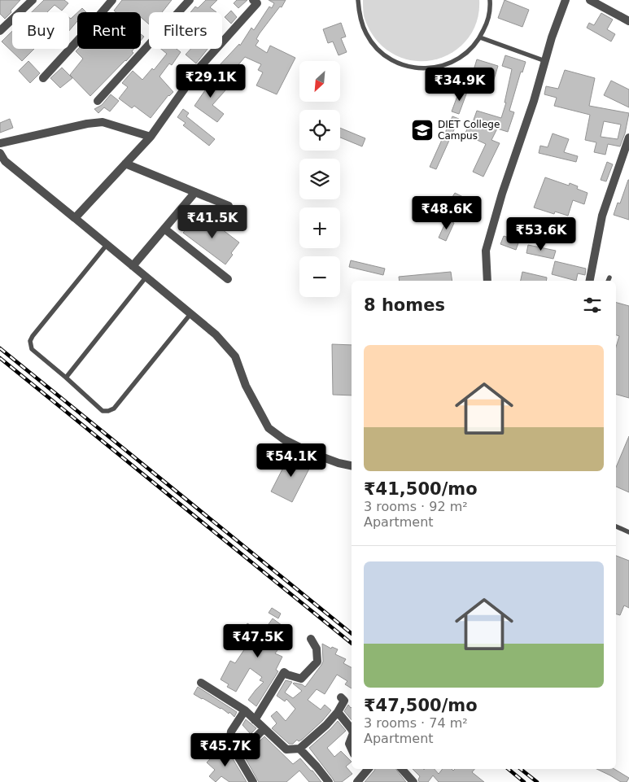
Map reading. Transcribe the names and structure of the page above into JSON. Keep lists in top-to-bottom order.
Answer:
{
  "places": {
    "school or university": ["DIET College Campus"]
  },
  "north": "bottom left",
  "page": {
    "chip": ["Buy", "Rent", "Filters"],
    "map_buttons": ["+", "−"],
    "price": [
      "₹29.1K",
      "₹34.9K",
      "₹48.6K",
      "₹41.5K",
      "₹53.6K",
      "₹54.1K",
      "₹47.5K",
      "₹45.7K"
    ],
    "heading": "8 homes",
    "list": [
      {
        "name": "₹41,500/mo",
        "note": "3 rooms · 92 m² · Apartment"
      },
      {
        "name": "₹47,500/mo",
        "note": "3 rooms · 74 m² · Apartment"
      }
    ]
  }
}
